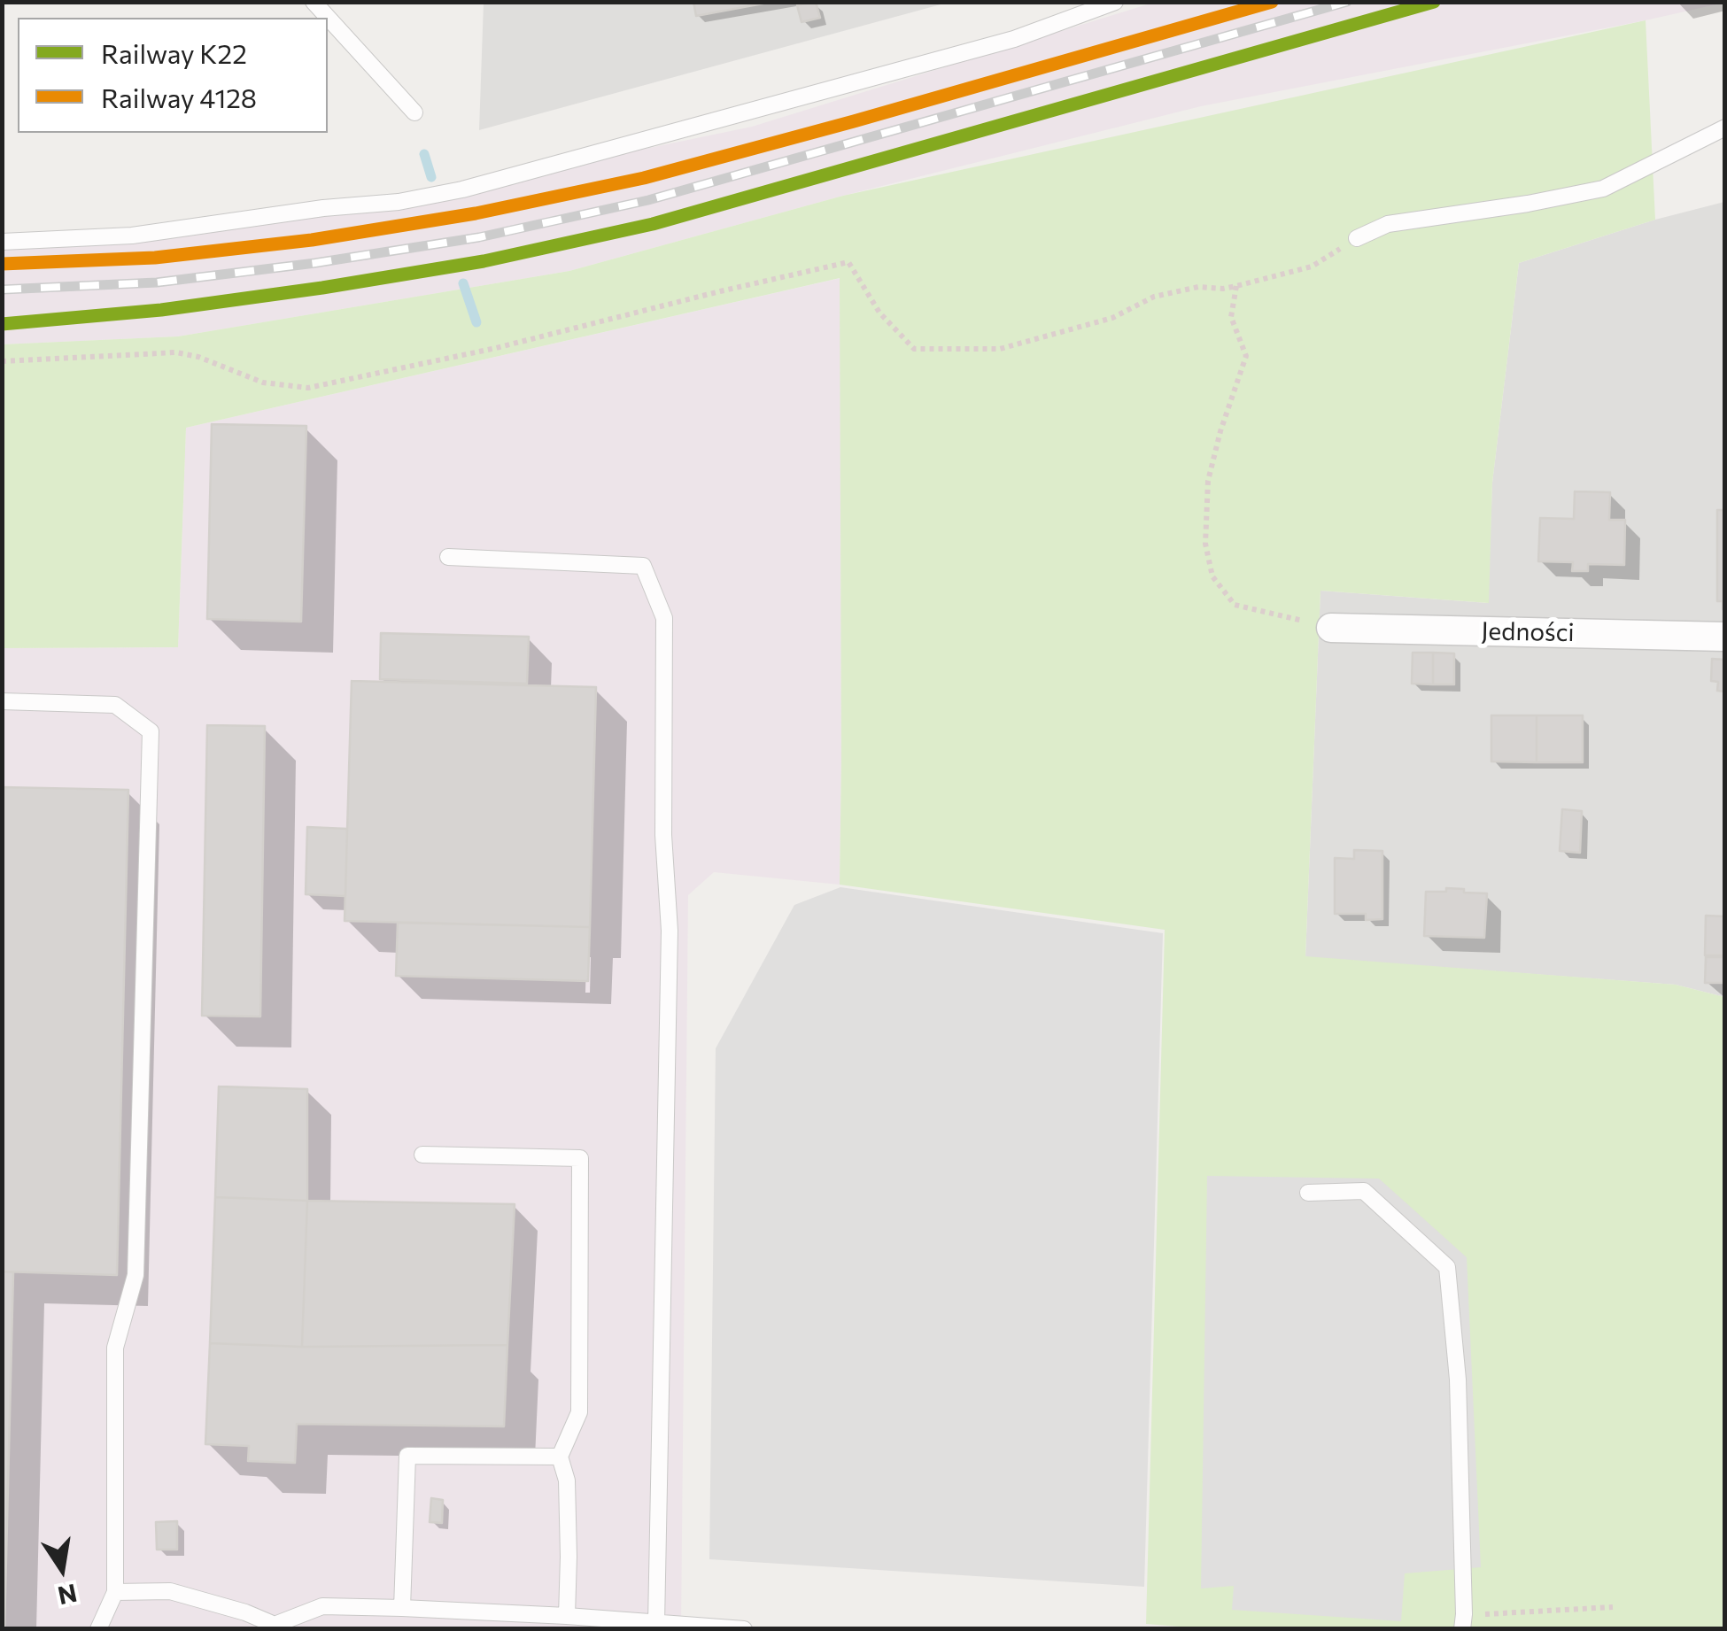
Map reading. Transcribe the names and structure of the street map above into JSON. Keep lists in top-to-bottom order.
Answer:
{
  "streets": {
    "street": ["Jedności"]
  },
  "lines": ["rail line K22", "rail line 4128"],
  "legend": ["Railway K22", "Railway 4128"],
  "north": "bottom"
}
